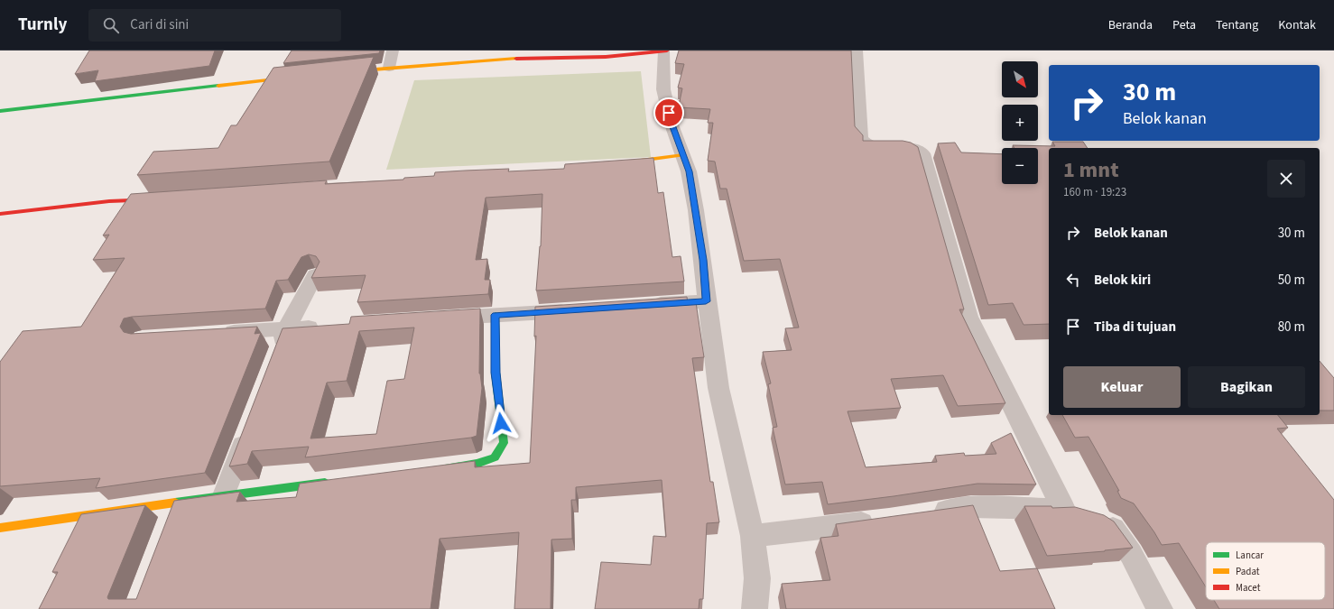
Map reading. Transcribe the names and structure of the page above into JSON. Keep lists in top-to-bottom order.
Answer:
{
  "legend": ["Lancar", "Padat", "Macet"],
  "north": "bottom right",
  "page": {
    "header": "Turnly",
    "search": "Cari di sini",
    "nav": [
      "Beranda",
      "Peta",
      "Tentang",
      "Kontak"
    ],
    "map_buttons": ["+", "−"],
    "turn": ["30 m", "Belok kanan"],
    "heading": ["1 mnt", "160 m · 19:23"],
    "list": [
      {
        "name": "Belok kanan",
        "value": "30 m"
      },
      {
        "name": "Belok kiri",
        "value": "50 m"
      },
      {
        "name": "Tiba di tujuan",
        "value": "80 m"
      }
    ],
    "buttons": ["Keluar", "Bagikan"]
  }
}
